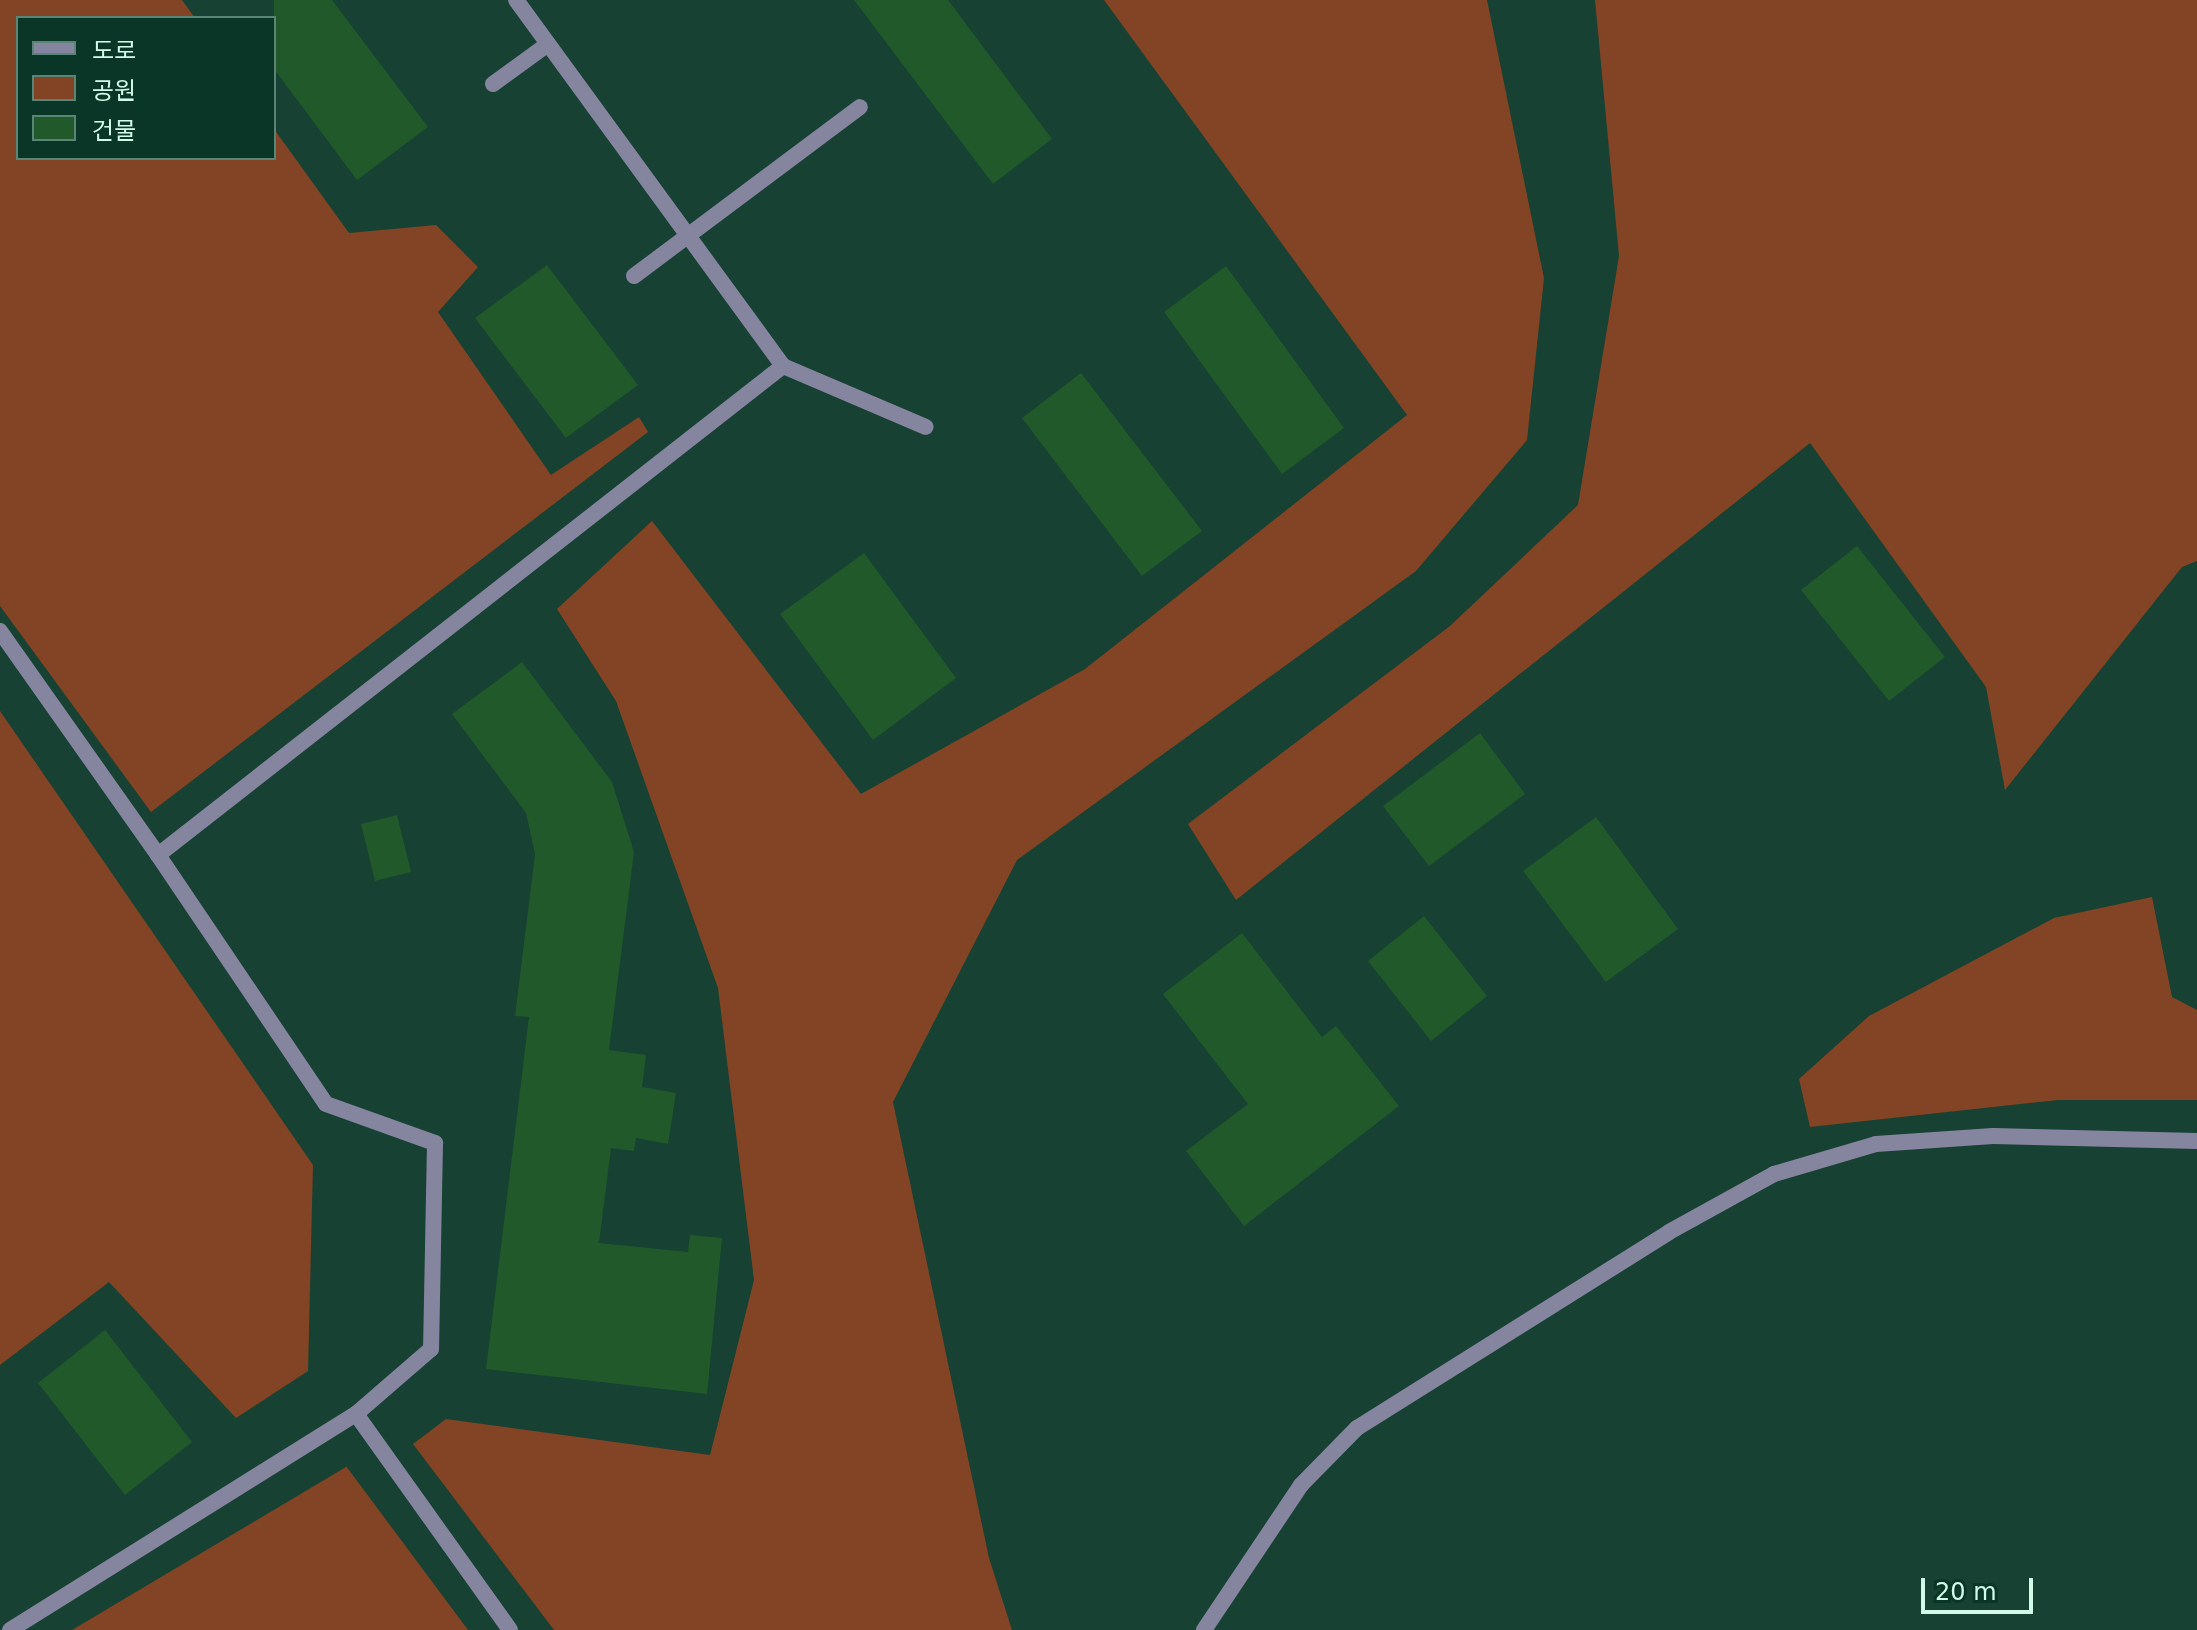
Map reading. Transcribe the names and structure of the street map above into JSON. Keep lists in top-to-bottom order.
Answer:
{
  "legend": ["도로", "공원", "건물"],
  "scale_bar": "20 m"
}
